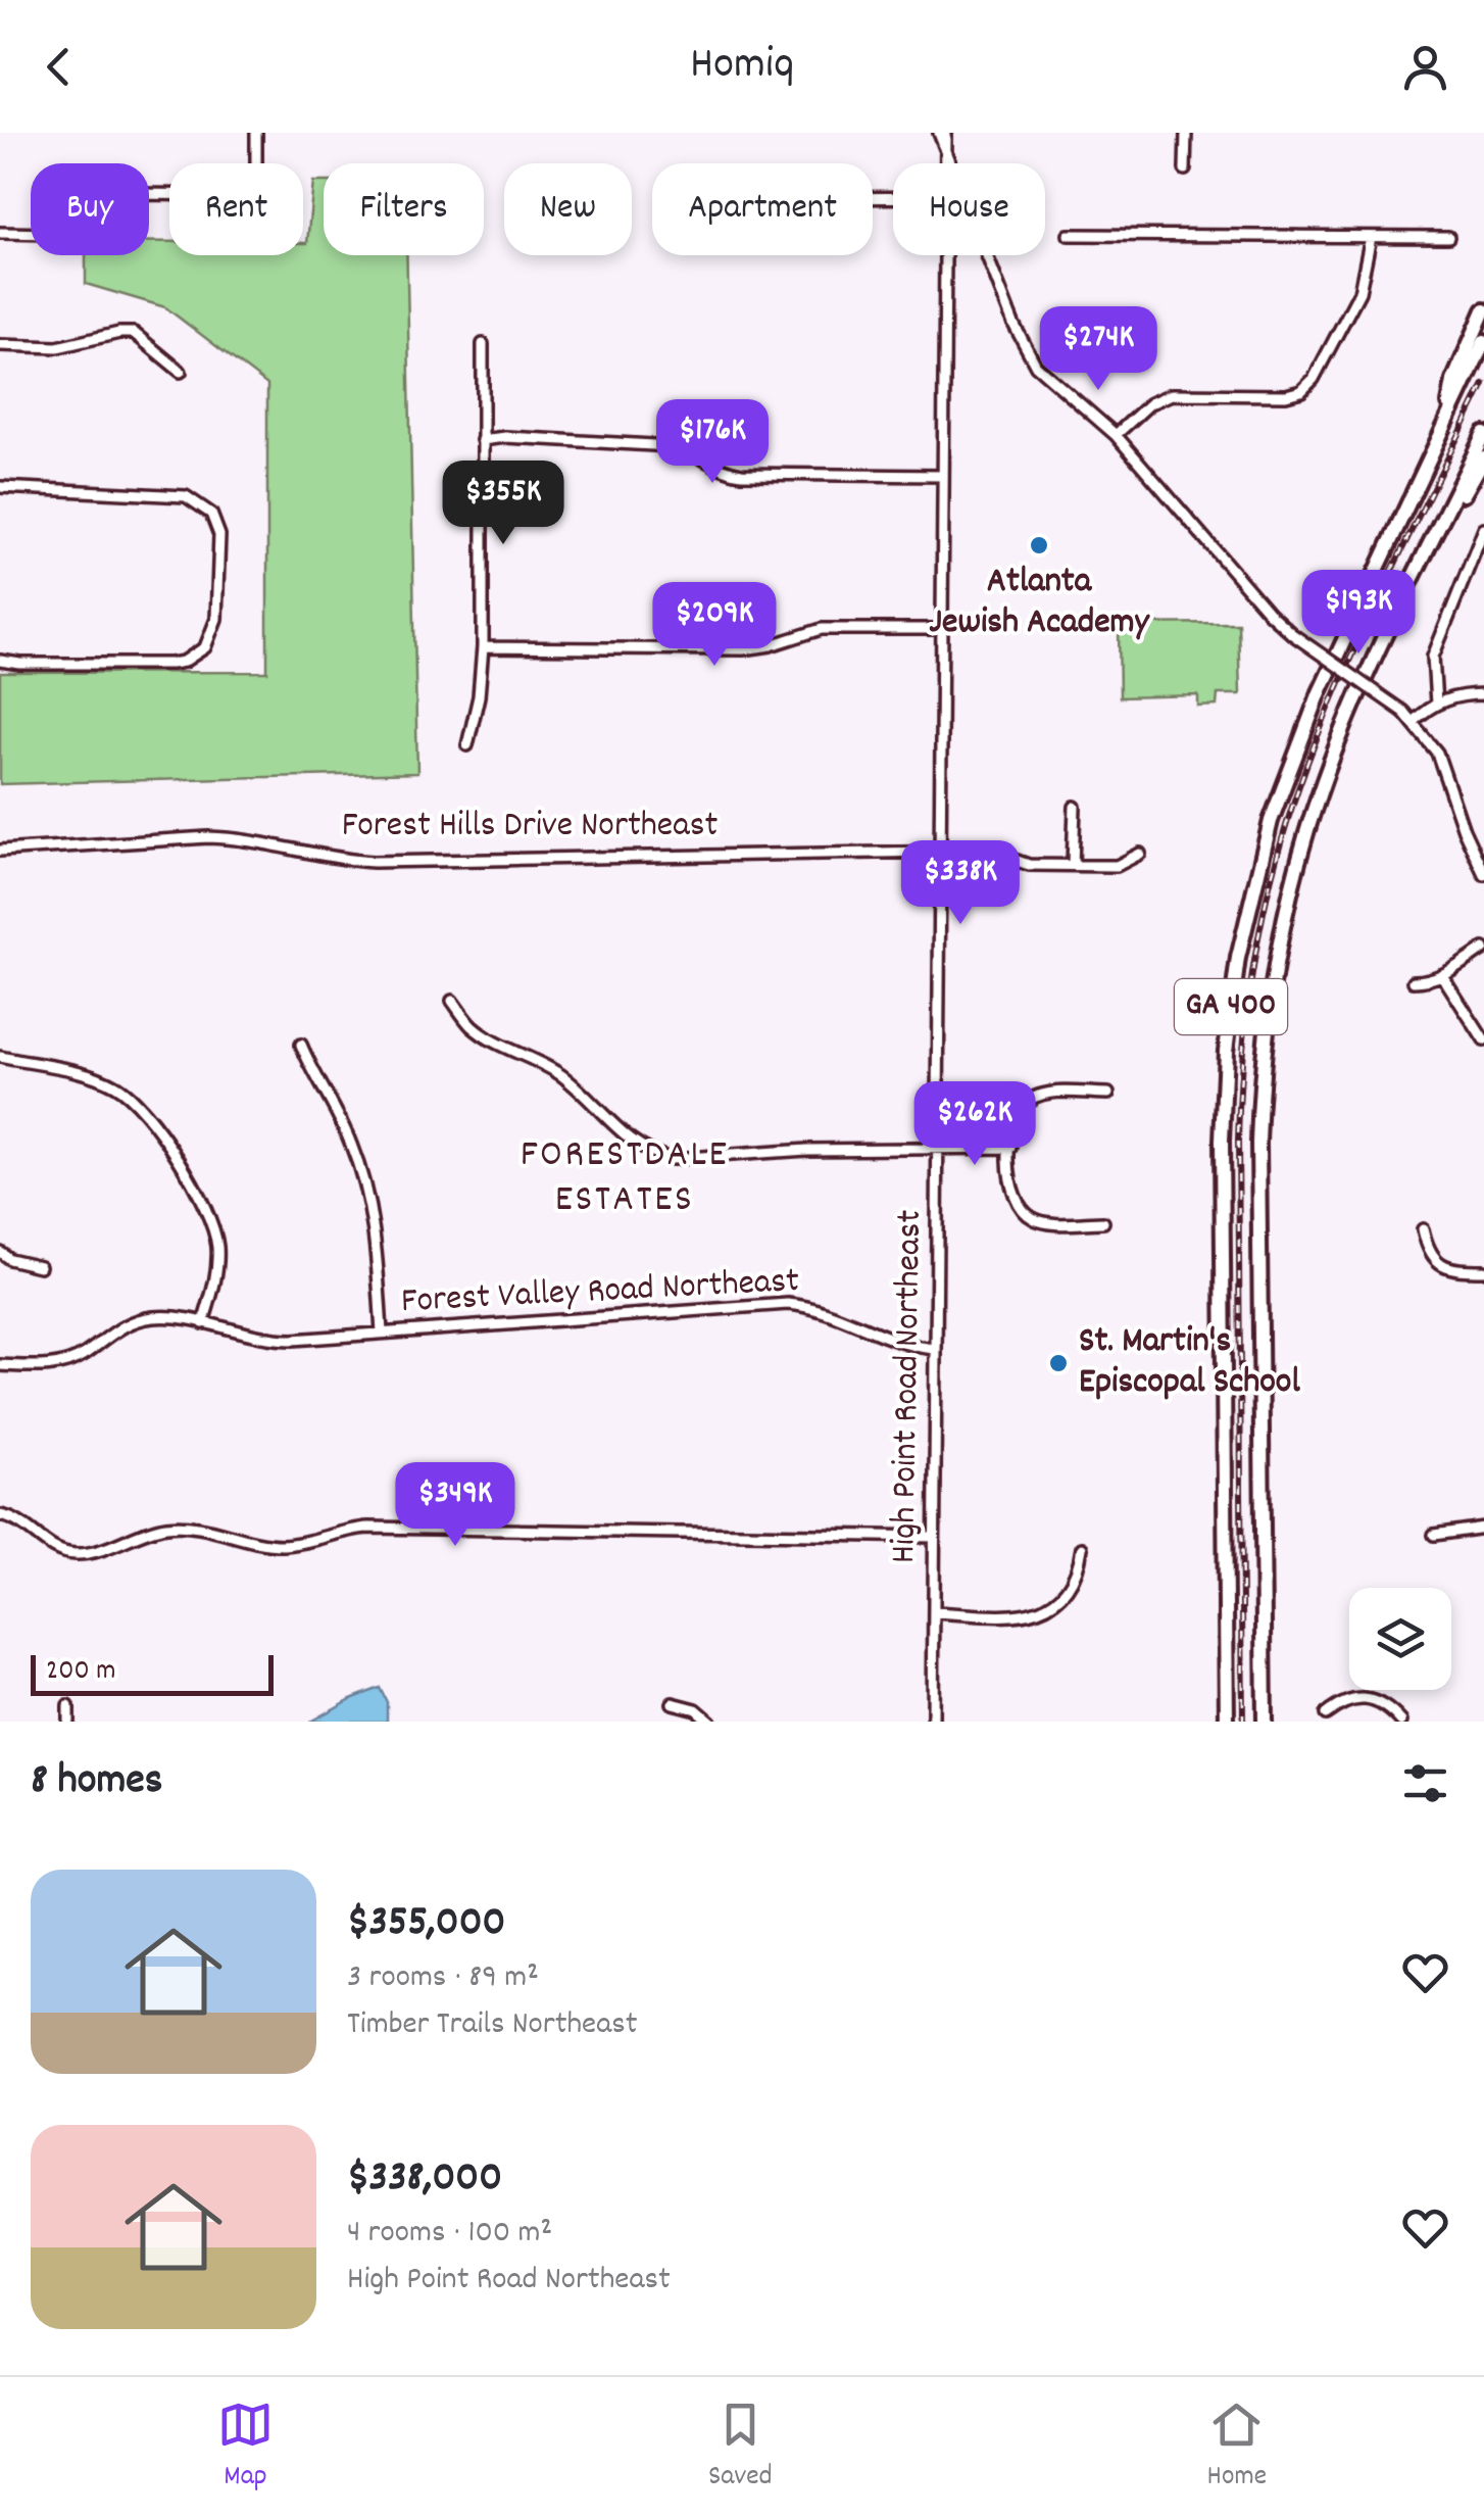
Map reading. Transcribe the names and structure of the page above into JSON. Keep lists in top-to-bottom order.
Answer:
{
  "streets": {
    "highway": ["GA 400"],
    "street": ["Forest Hills Drive Northeast", "Forest Valley Road Northeast", "High Point Road Northeast"]
  },
  "crossings": [
    ["Forest Hills Drive Northeast", "High Point Road Northeast"],
    ["Forest Valley Road Northeast", "High Point Road Northeast"]
  ],
  "districts": ["FORESTDALE ESTATES"],
  "places": ["Atlanta Jewish Academy", "St. Martin's Episcopal School"],
  "scale_bar": "200 m",
  "page": {
    "header": "Homiq",
    "chip": [
      "Buy",
      "Rent",
      "Filters",
      "New",
      "Apartment",
      "House"
    ],
    "price": [
      "$274K",
      "$176K",
      "$355K",
      "$193K",
      "$209K",
      "$338K",
      "$262K",
      "$349K"
    ],
    "scale": "200 m",
    "heading": "8 homes",
    "list": [
      {
        "name": "$355,000",
        "note": "3 rooms · 89 m² · Timber Trails Northeast"
      },
      {
        "name": "$338,000",
        "note": "4 rooms · 100 m² · High Point Road Northeast"
      }
    ],
    "tabs": ["Map", "Saved", "Home"]
  }
}
